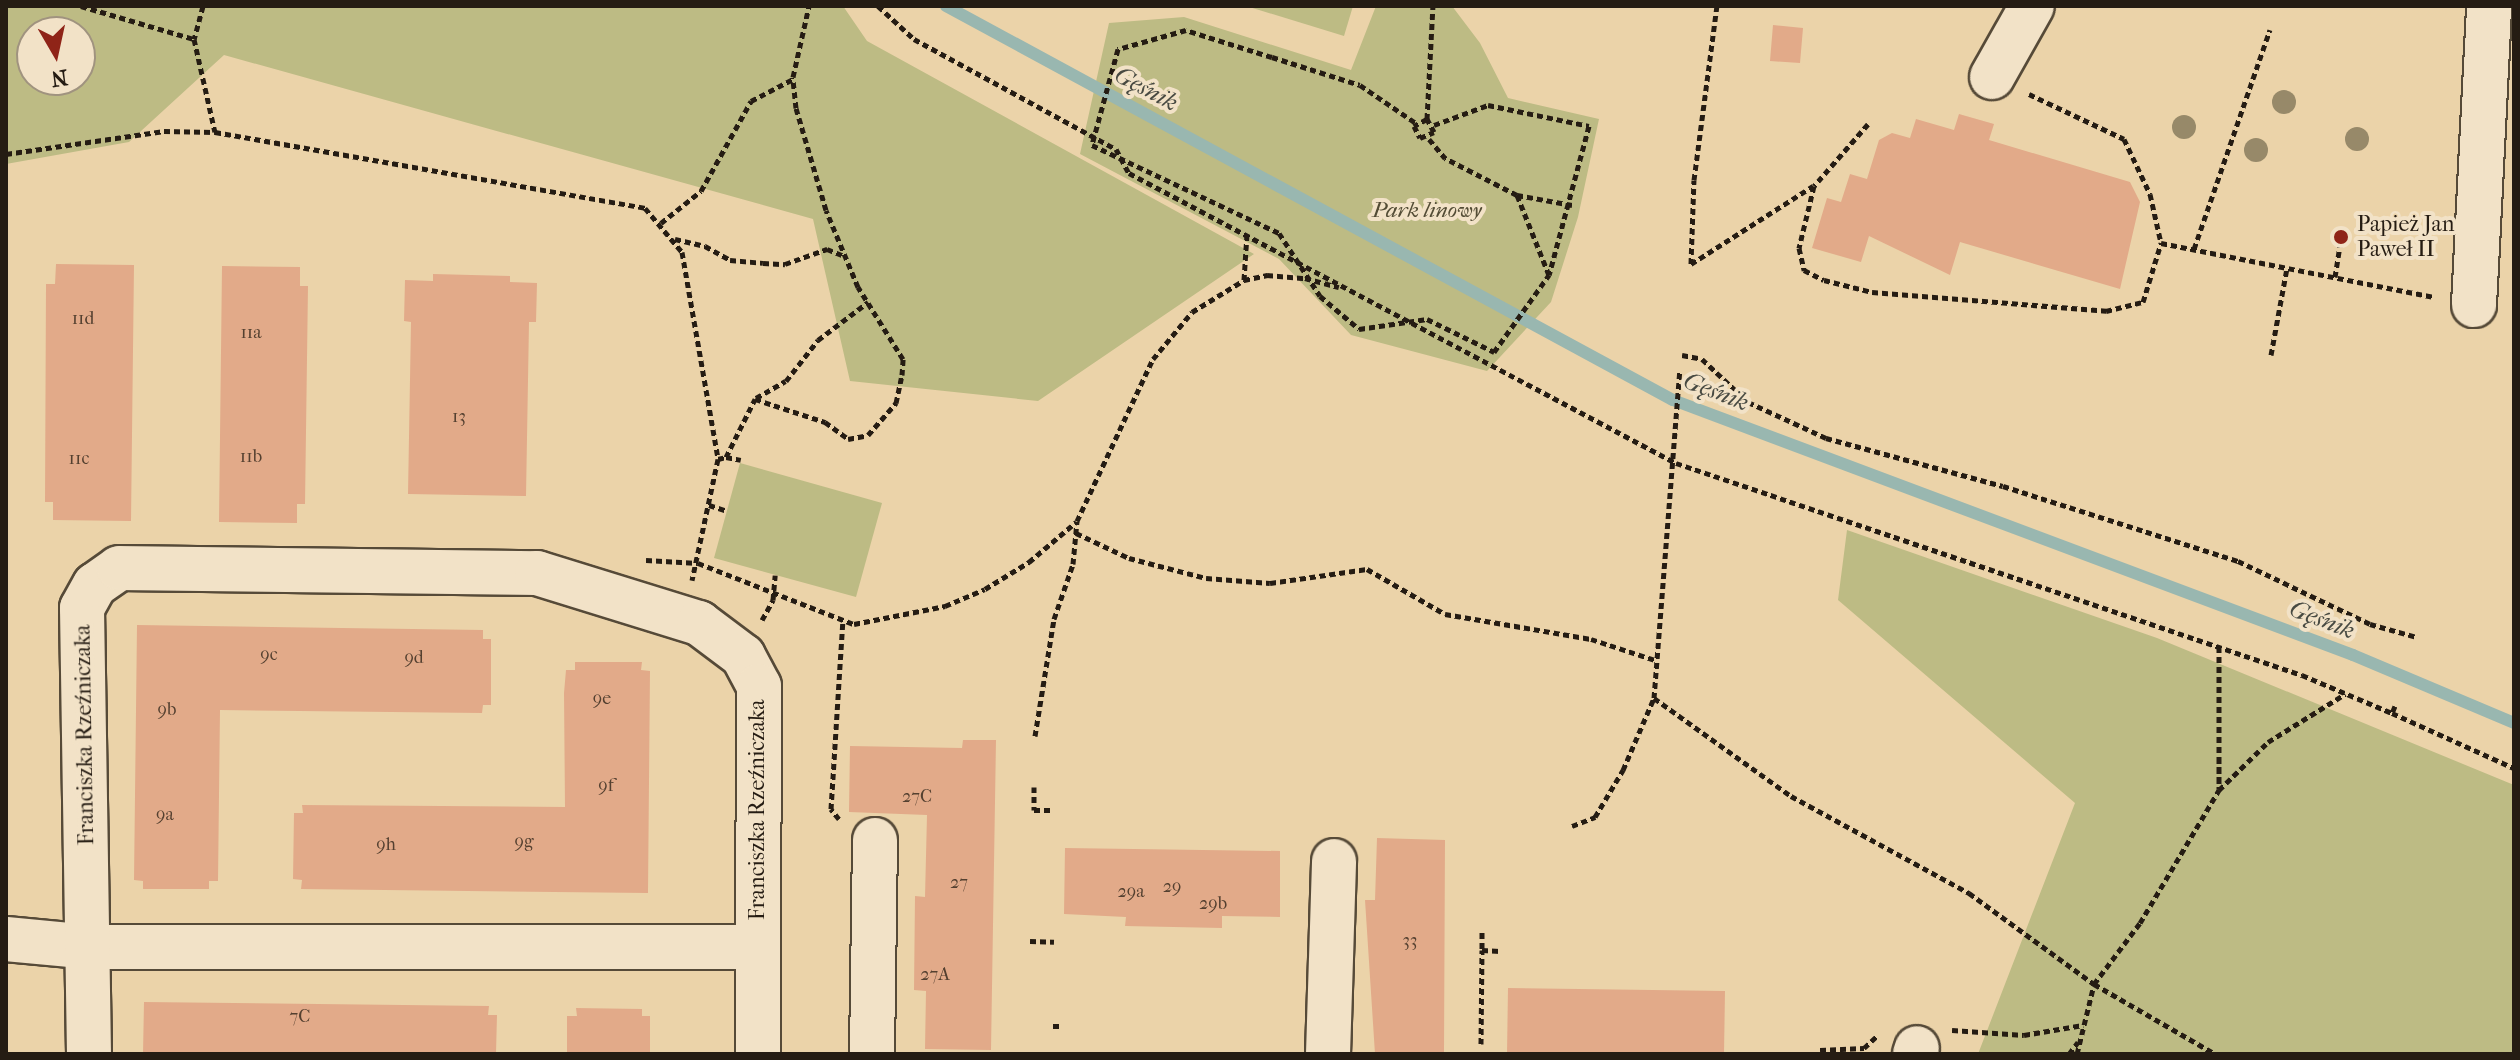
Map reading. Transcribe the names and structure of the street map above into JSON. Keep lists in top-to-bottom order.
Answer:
{
  "streets": {
    "lane": ["Franciszka Rzeźniczaka"]
  },
  "water": ["Gęśnik"],
  "parks": ["Park linowy"],
  "places": ["Papież Jan Paweł II"],
  "house_numbers": [
    "11d",
    "11a",
    "13",
    "11b",
    "11c",
    "9c",
    "9d",
    "9e",
    "9b",
    "9f",
    "27C",
    "9a",
    "9g",
    "9h",
    "27",
    "29",
    "29a",
    "29b",
    "33",
    "27A",
    "7C"
  ],
  "north": "bottom"
}
